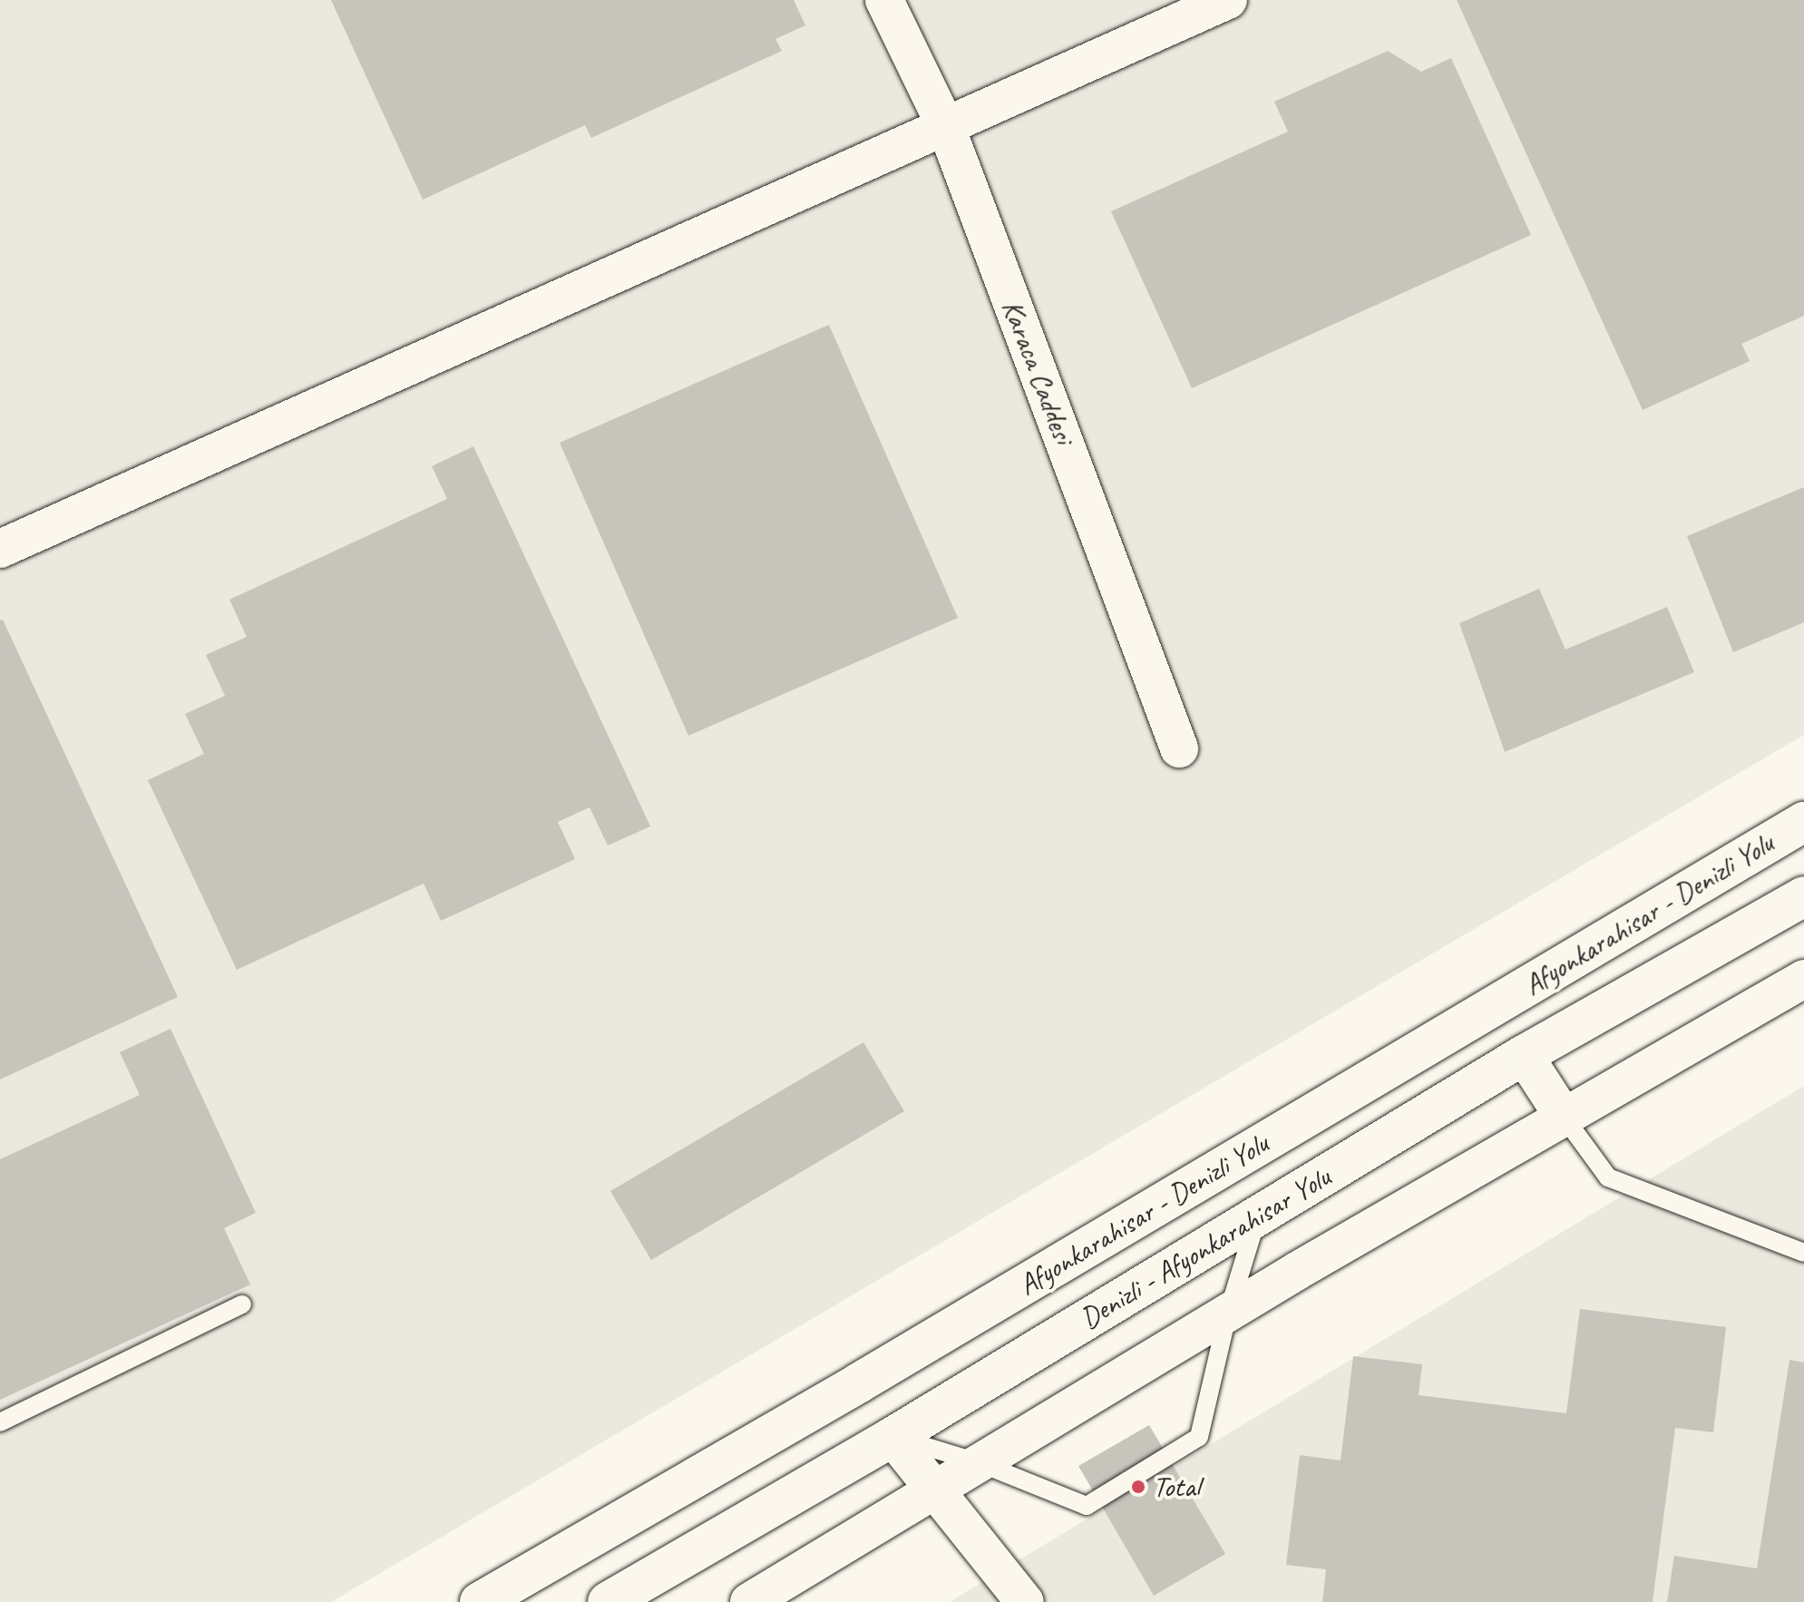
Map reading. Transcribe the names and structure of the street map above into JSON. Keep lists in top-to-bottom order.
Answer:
{
  "streets": {
    "highway": ["Afyonkarahisar - Denizli Yolu", "Denizli - Afyonkarahisar Yolu"],
    "street": ["Karaca Caddesi"]
  },
  "places": ["Total"]
}
